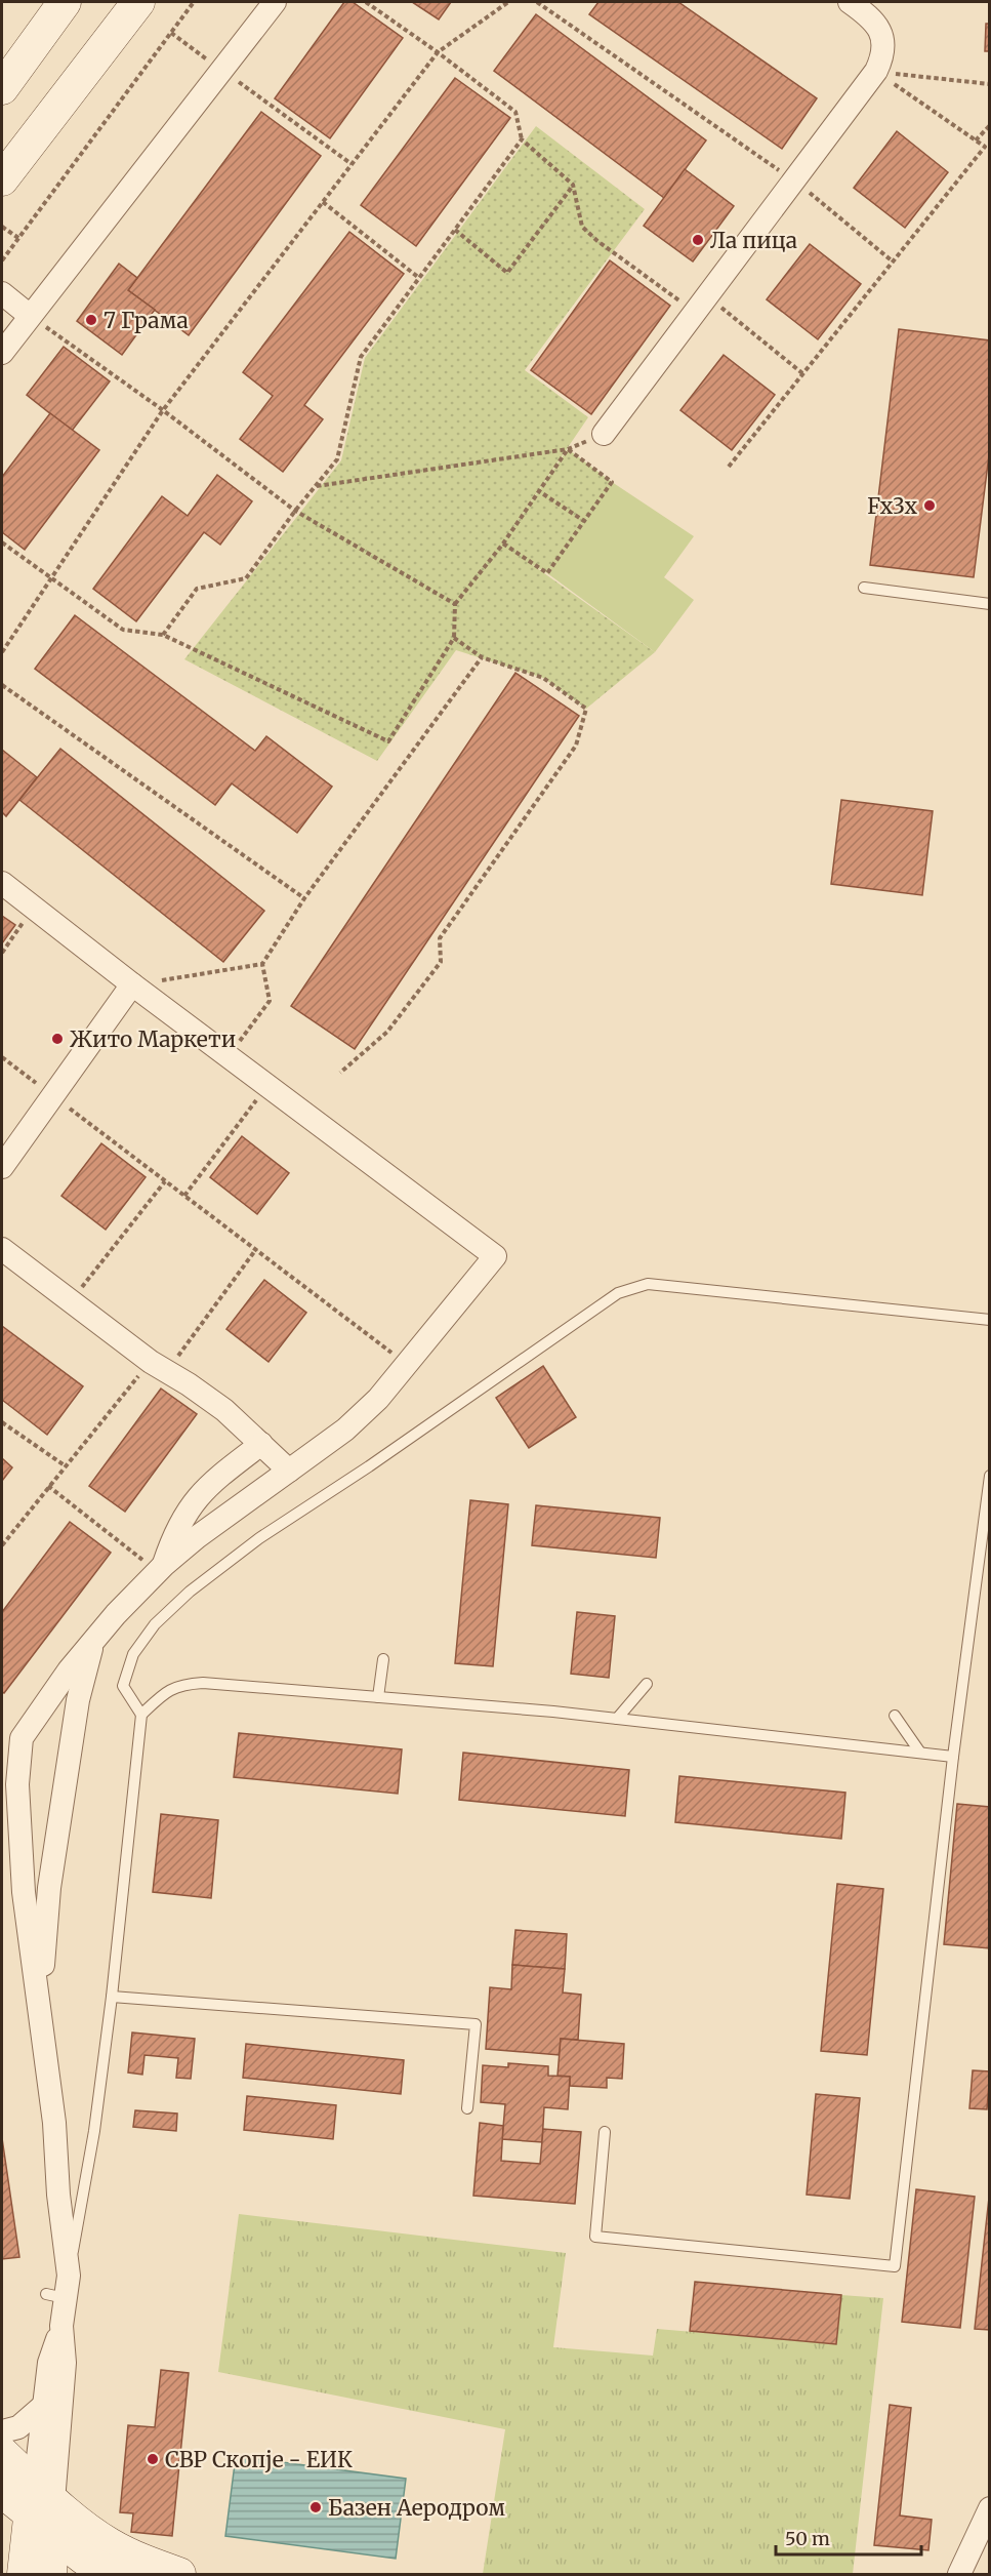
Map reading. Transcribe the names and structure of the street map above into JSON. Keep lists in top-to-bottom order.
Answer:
{
  "places": [
    "Ла пица",
    "7 Грама",
    "Fx3x",
    "Жито Маркети",
    "СВР Скопје - ЕИК",
    "Базен Аеродром"
  ],
  "scale_bar": "50 m"
}
